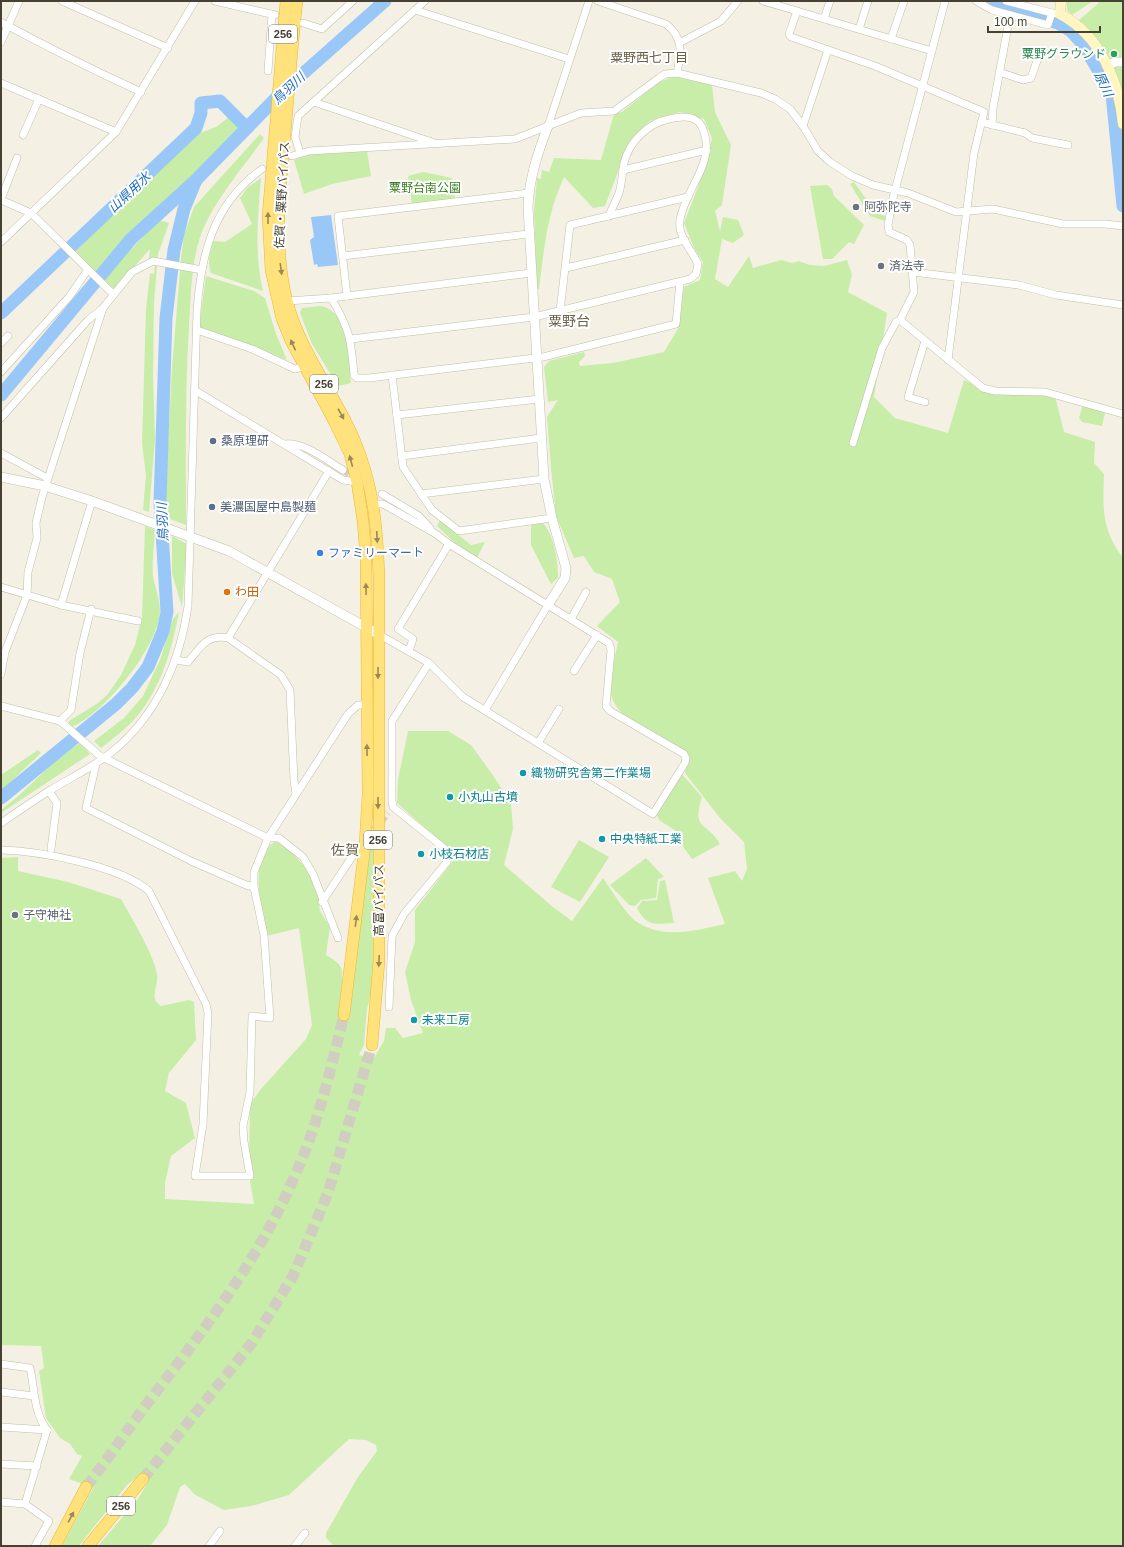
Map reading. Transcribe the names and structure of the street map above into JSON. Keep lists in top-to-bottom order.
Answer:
{
  "streets": {
    "highway": ["256", "佐賀・粟野バイパス", "高富バイパス"]
  },
  "crossings": [
    ["佐賀・粟野バイパス", "高富バイパス"]
  ],
  "districts": ["粟野西七丁目", "粟野台", "佐賀"],
  "water": ["原川", "鳥羽川", "山県用水"],
  "parks": ["粟野台南公園"],
  "places": [
    "粟野グラウンド",
    "阿弥陀寺",
    "済法寺",
    "桑原理研",
    "美濃国屋中島製麺",
    "ファミリーマート",
    "わ田",
    "織物研究舎第二作業場",
    "小丸山古墳",
    "中央特紙工業",
    "小枝石材店",
    "子守神社",
    "未来工房"
  ],
  "scale_bar": "100 m"
}
